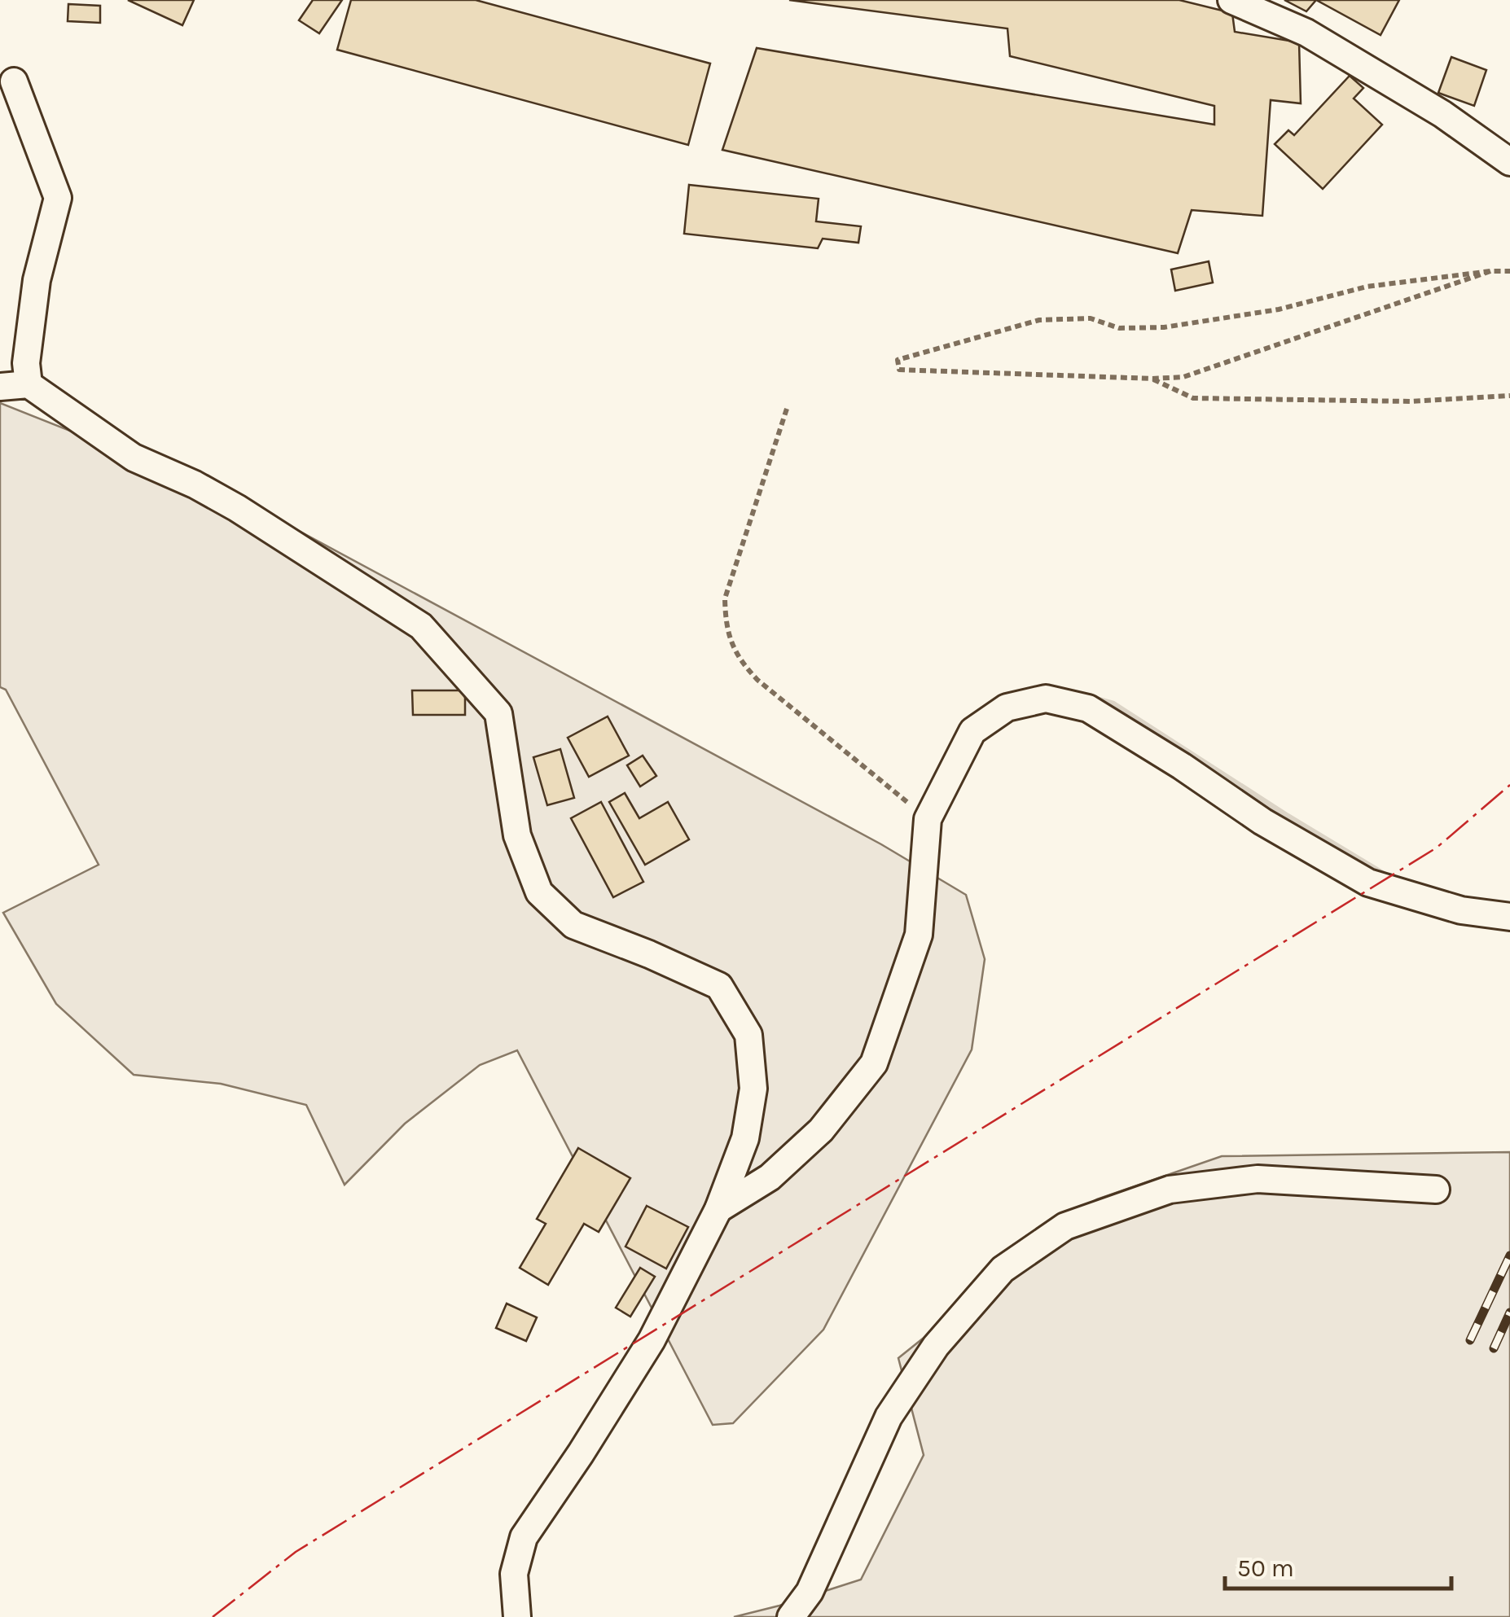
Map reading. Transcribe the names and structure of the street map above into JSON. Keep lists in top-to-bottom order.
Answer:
{
  "scale_bar": "50 m"
}
